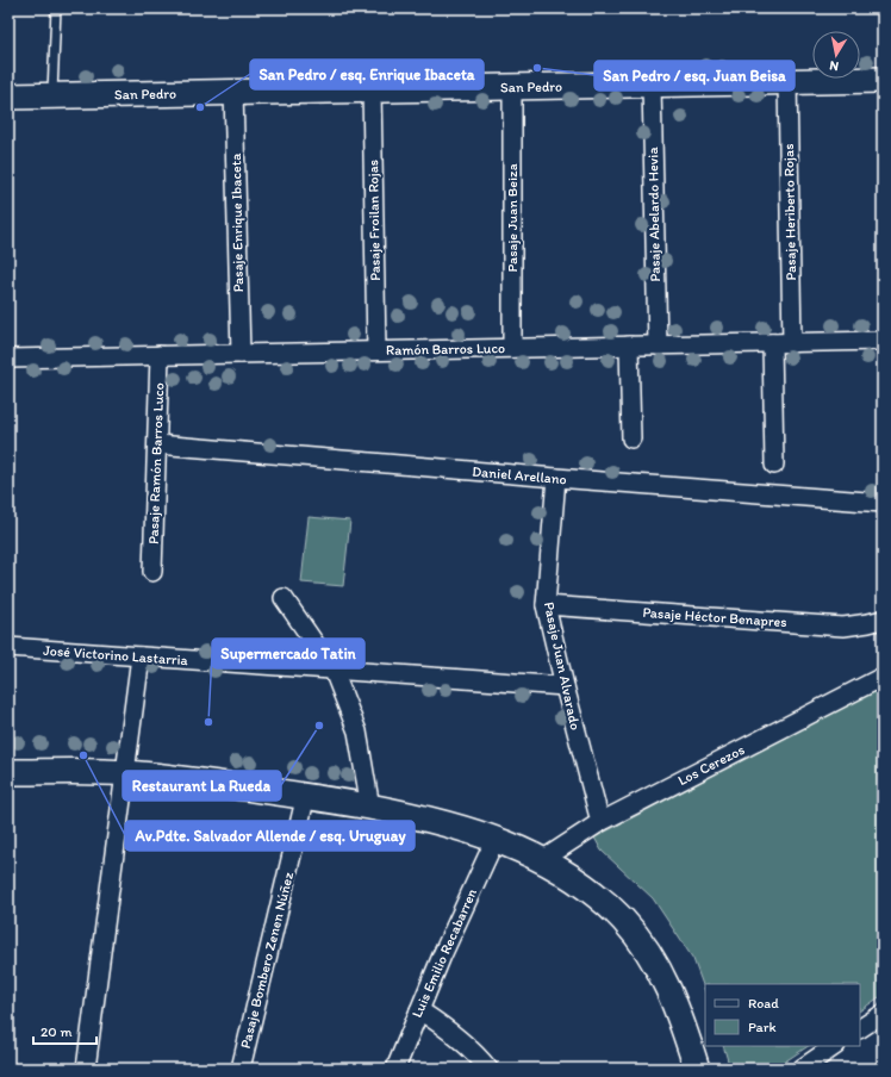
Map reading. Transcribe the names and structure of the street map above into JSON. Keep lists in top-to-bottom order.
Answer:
{
  "streets": {
    "street": [
      "San Pedro",
      "Pasaje Heriberto Rojas",
      "Pasaje Abelardo Hevia",
      "Pasaje Juan Beiza",
      "Pasaje Froilan Rojas",
      "Pasaje Enrique Ibaceta",
      "Ramón Barros Luco",
      "Pasaje Ramón Barros Luco",
      "Daniel Arellano",
      "Pasaje Héctor Benapres",
      "José Victorino Lastarria",
      "Pasaje Juan Alvarado",
      "Los Cerezos",
      "Luis Emilio Recabarren",
      "Pasaje Bombero Zenen Núñez"
    ]
  },
  "crossings": [
    ["San Pedro", "Pasaje Heriberto Rojas"],
    ["San Pedro", "Pasaje Abelardo Hevia"],
    ["San Pedro", "Pasaje Juan Beiza"],
    ["San Pedro", "Pasaje Froilan Rojas"],
    ["San Pedro", "Pasaje Enrique Ibaceta"],
    ["Pasaje Heriberto Rojas", "Ramón Barros Luco"],
    ["Pasaje Abelardo Hevia", "Ramón Barros Luco"],
    ["Pasaje Juan Beiza", "Ramón Barros Luco"],
    ["Pasaje Froilan Rojas", "Ramón Barros Luco"],
    ["Pasaje Enrique Ibaceta", "Ramón Barros Luco"],
    ["Ramón Barros Luco", "Pasaje Ramón Barros Luco"],
    ["Pasaje Ramón Barros Luco", "Daniel Arellano"],
    ["Daniel Arellano", "Pasaje Juan Alvarado"],
    ["Pasaje Héctor Benapres", "Pasaje Juan Alvarado"],
    ["José Victorino Lastarria", "Pasaje Juan Alvarado"],
    ["Pasaje Juan Alvarado", "Los Cerezos"]
  ],
  "places": [
    "San Pedro / esq. Juan Beisa",
    "San Pedro / esq. Enrique Ibaceta",
    "Supermercado Tatin",
    "Restaurant La Rueda",
    "Av.Pdte. Salvador Allende / esq. Uruguay"
  ],
  "legend": ["Road", "Park"],
  "scale_bar": "20 m",
  "north": "bottom"
}
